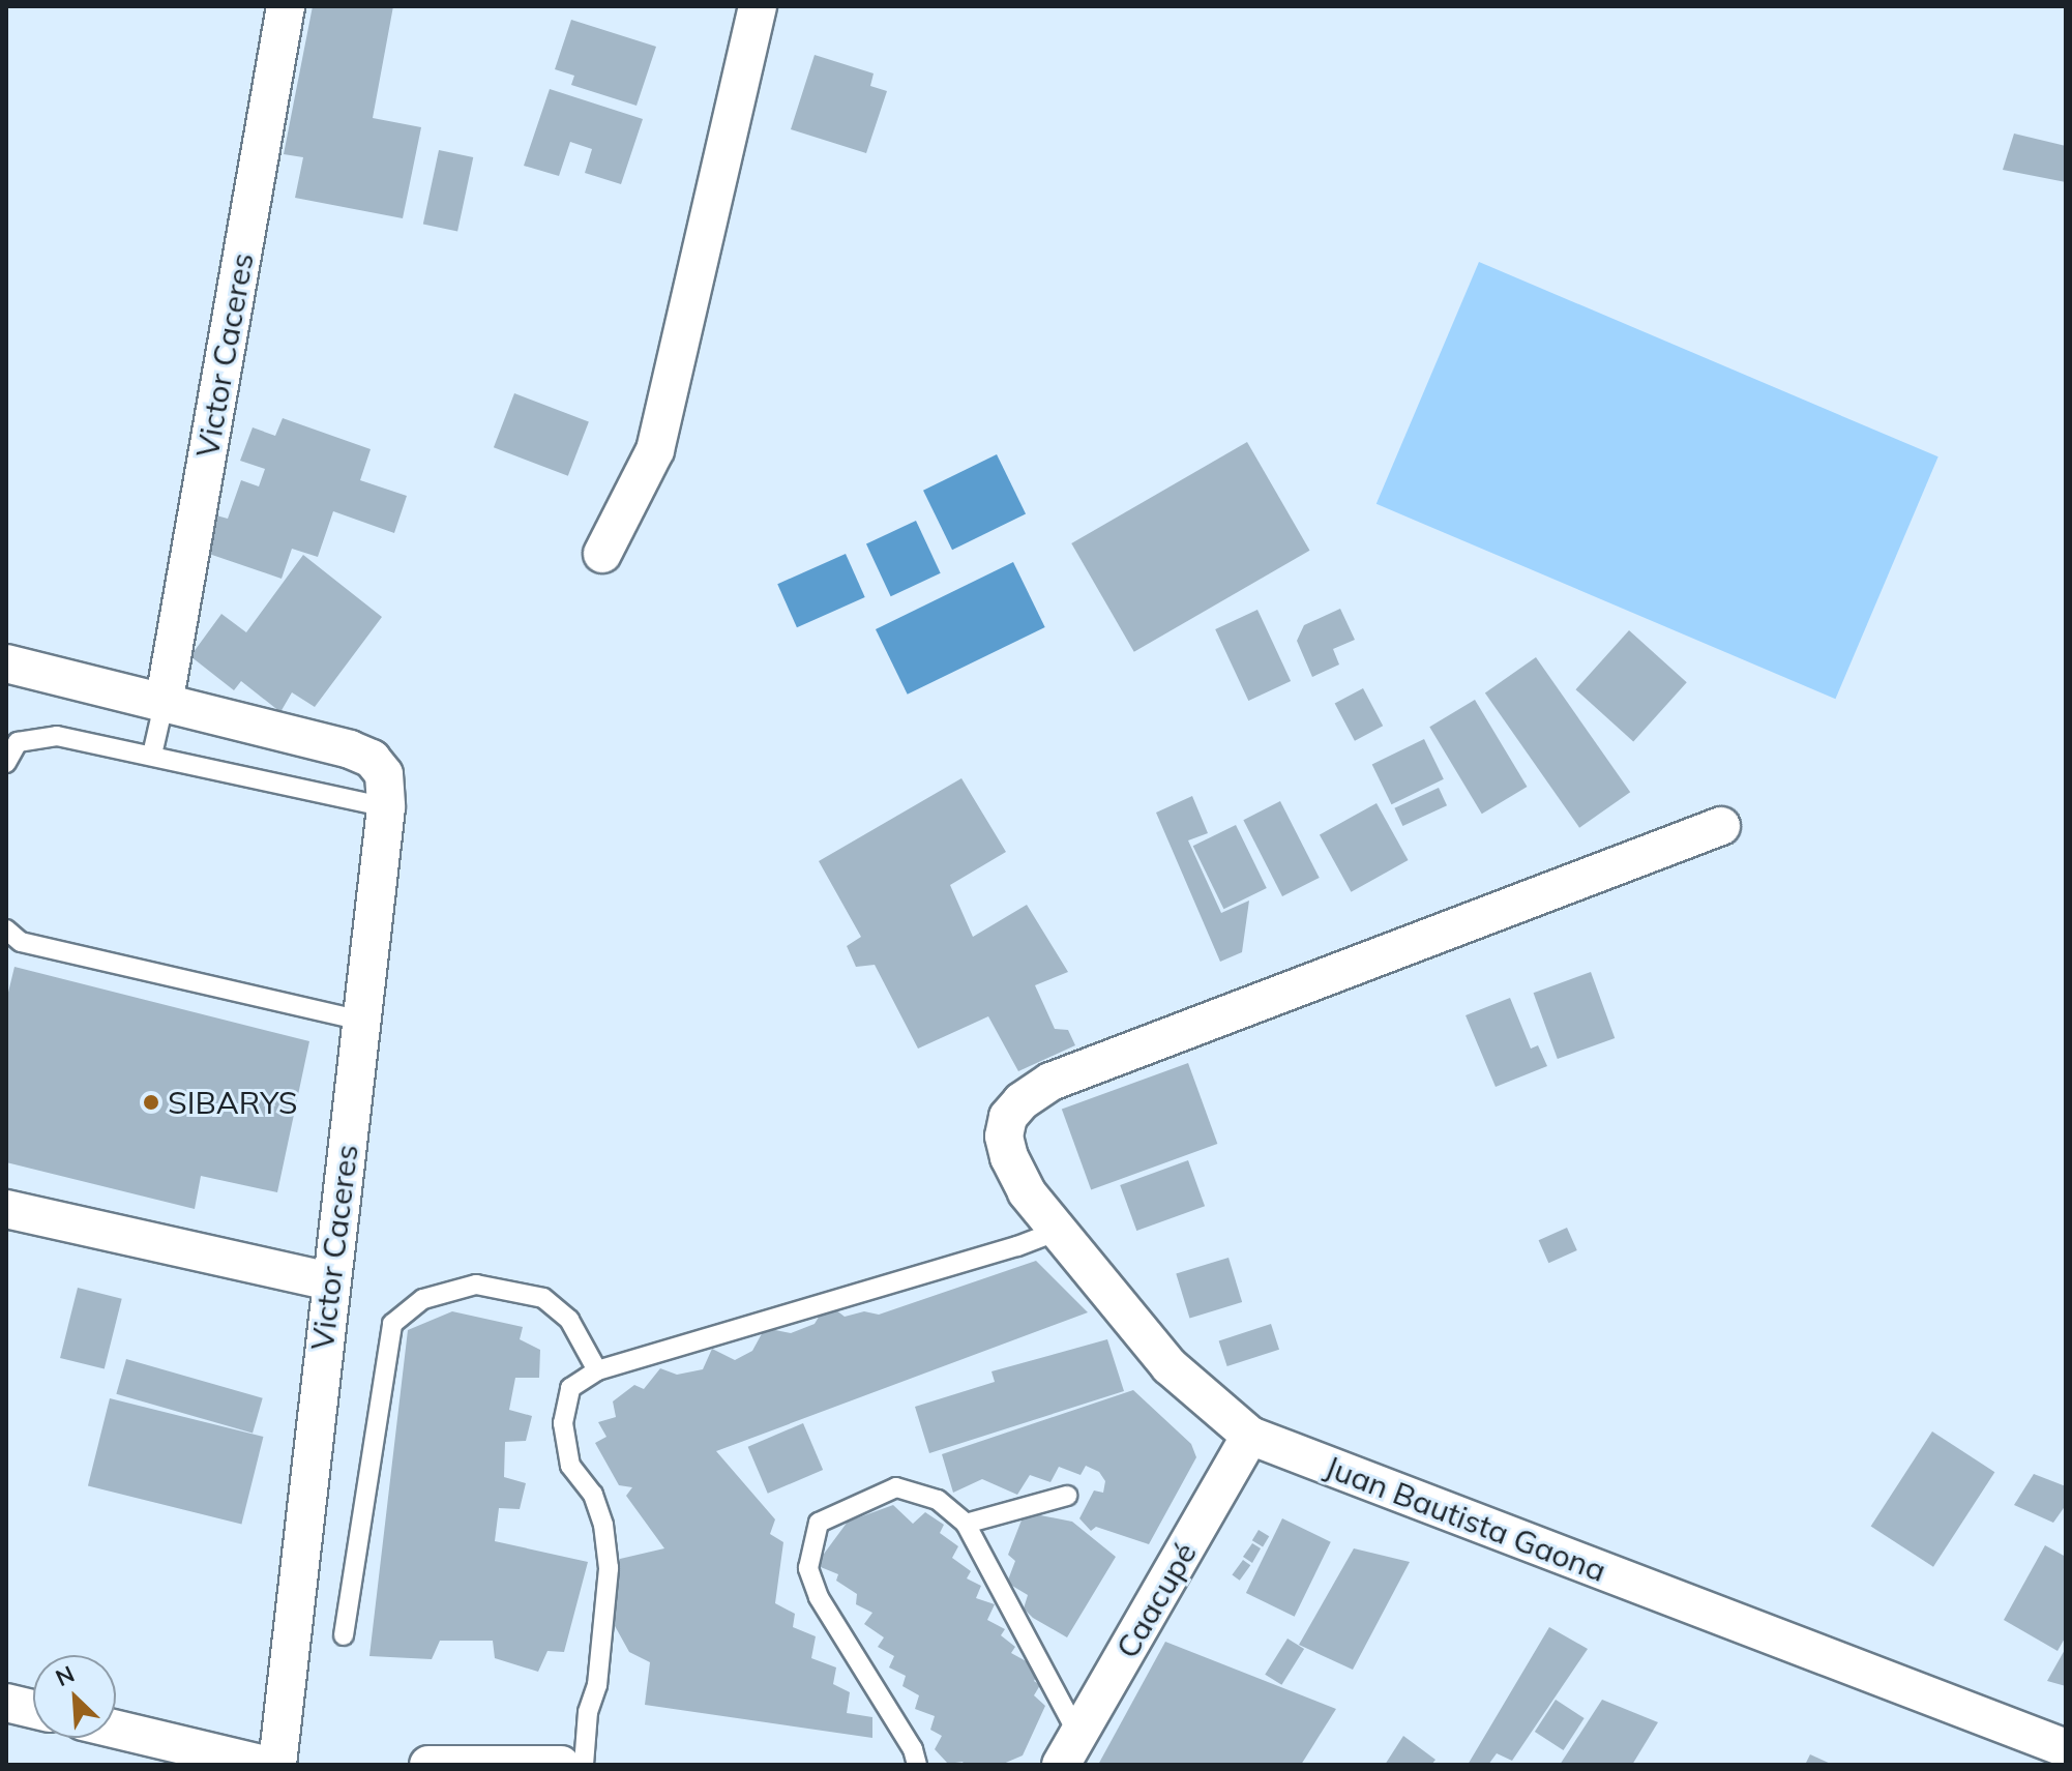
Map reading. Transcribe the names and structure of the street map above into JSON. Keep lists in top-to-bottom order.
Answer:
{
  "streets": {
    "street": ["Victor Caceres", "Juan Bautista Gaona", "Caacupé"]
  },
  "crossings": [
    ["Juan Bautista Gaona", "Caacupé"]
  ],
  "places": ["SIBARYS"],
  "north": "top left"
}
